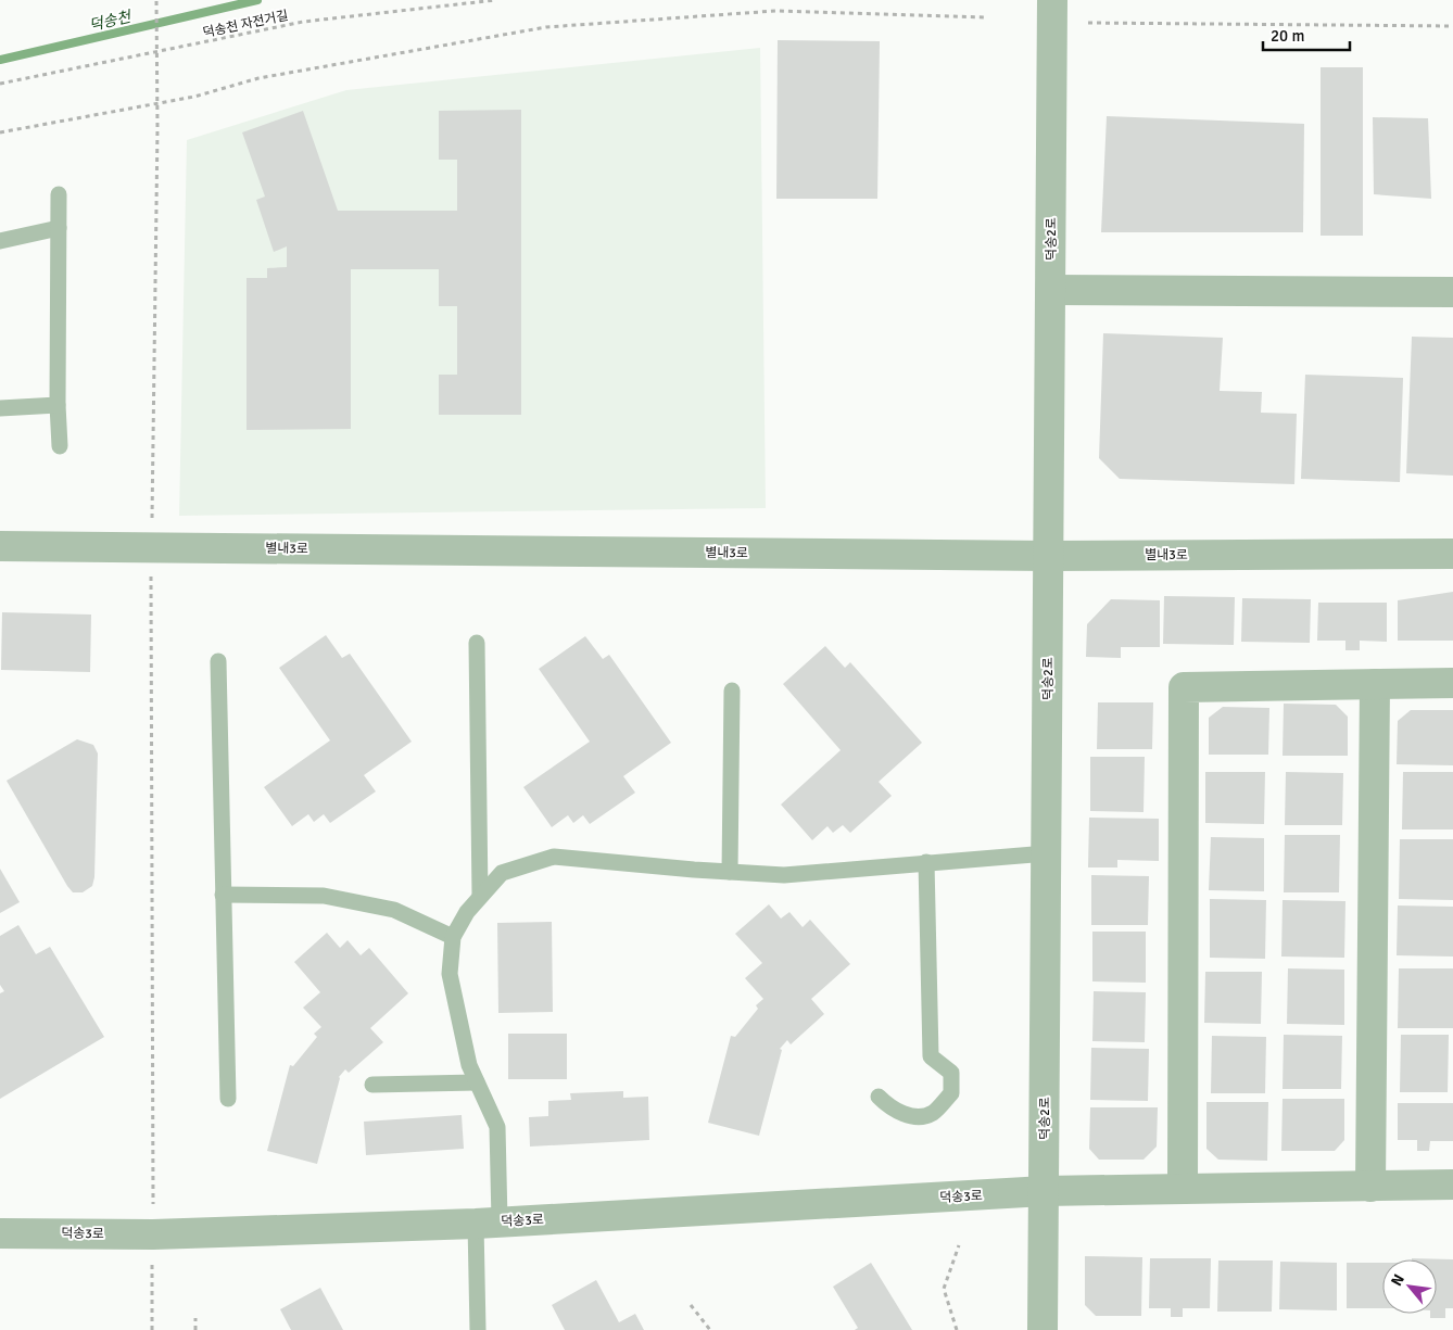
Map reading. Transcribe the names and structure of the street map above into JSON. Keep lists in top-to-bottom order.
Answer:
{
  "streets": {
    "street": ["덕송2로", "별내3로", "덕송3로"],
    "path": ["덕송천 자전거길"]
  },
  "crossings": [
    ["덕송2로", "별내3로"],
    ["덕송2로", "덕송3로"]
  ],
  "water": ["덕송천"],
  "scale_bar": "20 m",
  "north": "top left"
}
